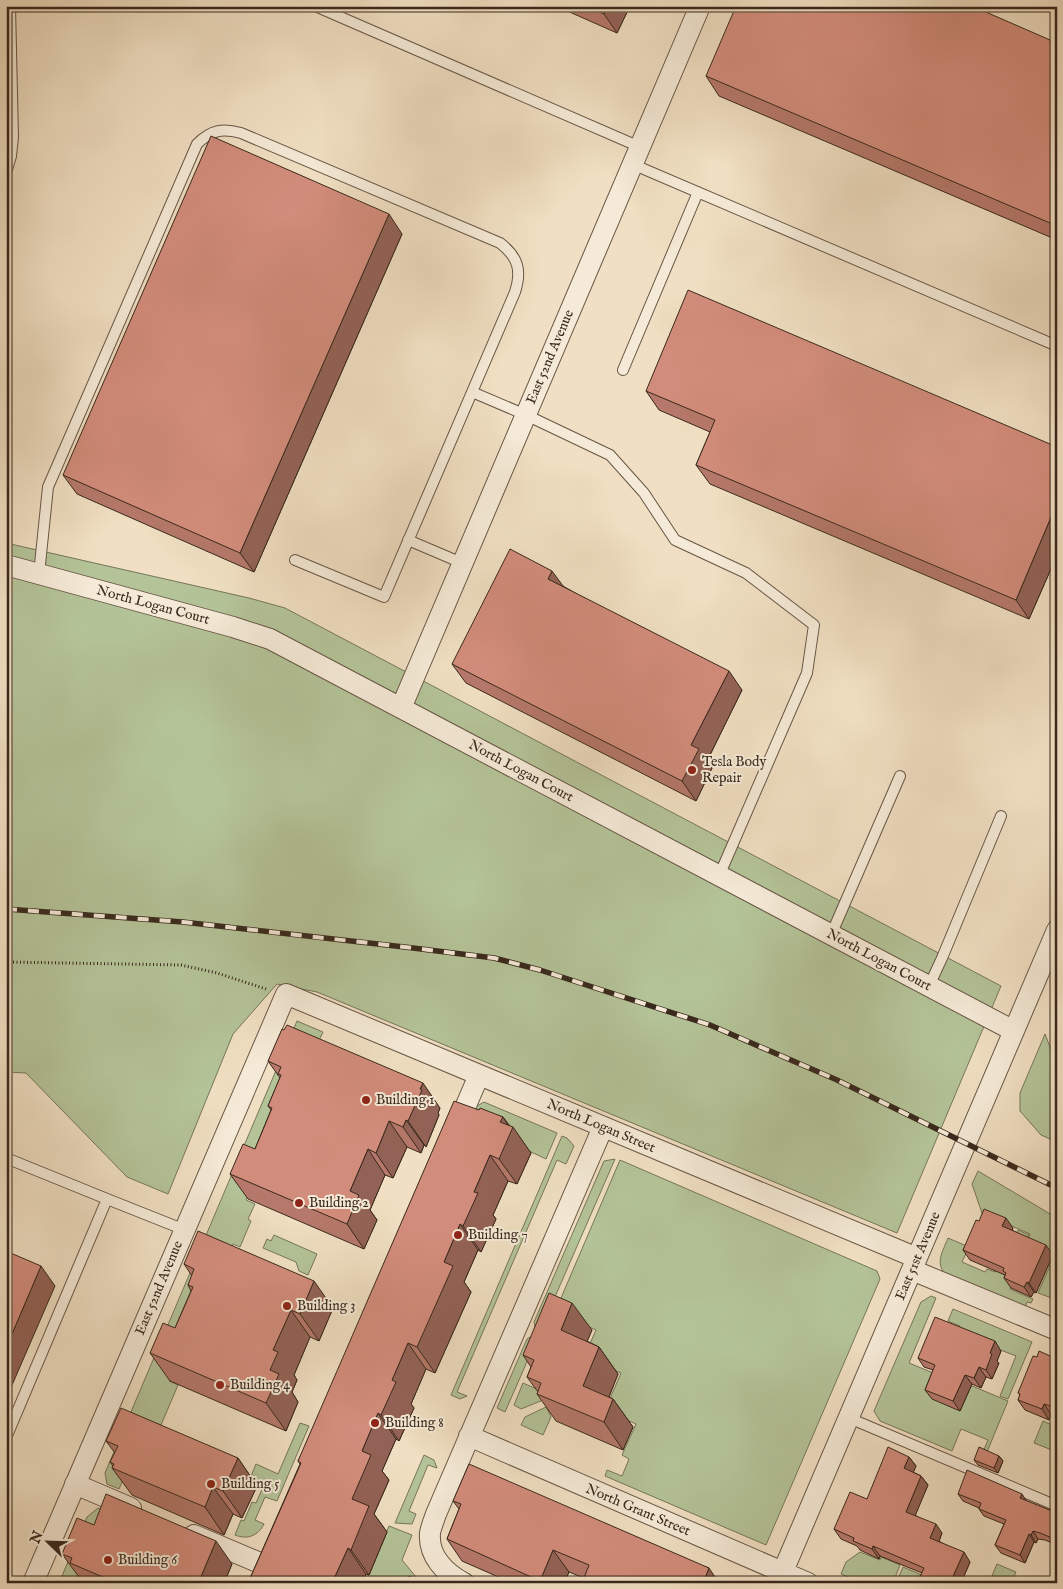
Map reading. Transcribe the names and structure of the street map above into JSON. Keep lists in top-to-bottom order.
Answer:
{
  "streets": {
    "street": [
      "East 52nd Avenue",
      "North Logan Court",
      "North Logan Street",
      "East 51st Avenue",
      "North Grant Street"
    ]
  },
  "crossings": [
    ["East 52nd Avenue", "North Logan Court"],
    ["East 52nd Avenue", "North Logan Street"],
    ["North Logan Court", "East 51st Avenue"],
    ["North Logan Street", "East 51st Avenue"],
    ["East 51st Avenue", "North Grant Street"]
  ],
  "places": [
    "Tesla Body Repair",
    "Building 1",
    "Building 2",
    "Building 7",
    "Building 3",
    "Building 4",
    "Building 8",
    "Building 5",
    "Building 6"
  ],
  "north": "top left"
}
